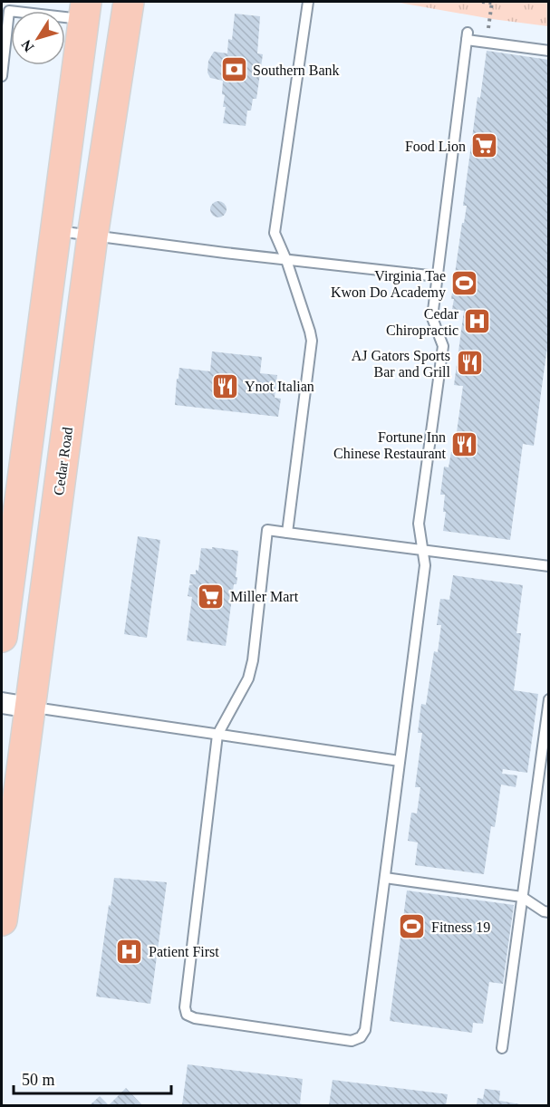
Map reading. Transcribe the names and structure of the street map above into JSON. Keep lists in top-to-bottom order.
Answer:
{
  "streets": {
    "main road": ["Cedar Road"]
  },
  "places": {
    "bank": ["Southern Bank"],
    "supermarket": ["Food Lion", "Miller Mart"],
    "sports": ["Virginia Tae Kwon Do Academy", "Fitness 19"],
    "hospital": ["Cedar Chiropractic", "Patient First"],
    "restaurant": ["AJ Gators Sports Bar and Grill", "Ynot Italian", "Fortune Inn Chinese Restaurant"]
  },
  "scale_bar": "50 m",
  "north": "bottom left"
}
